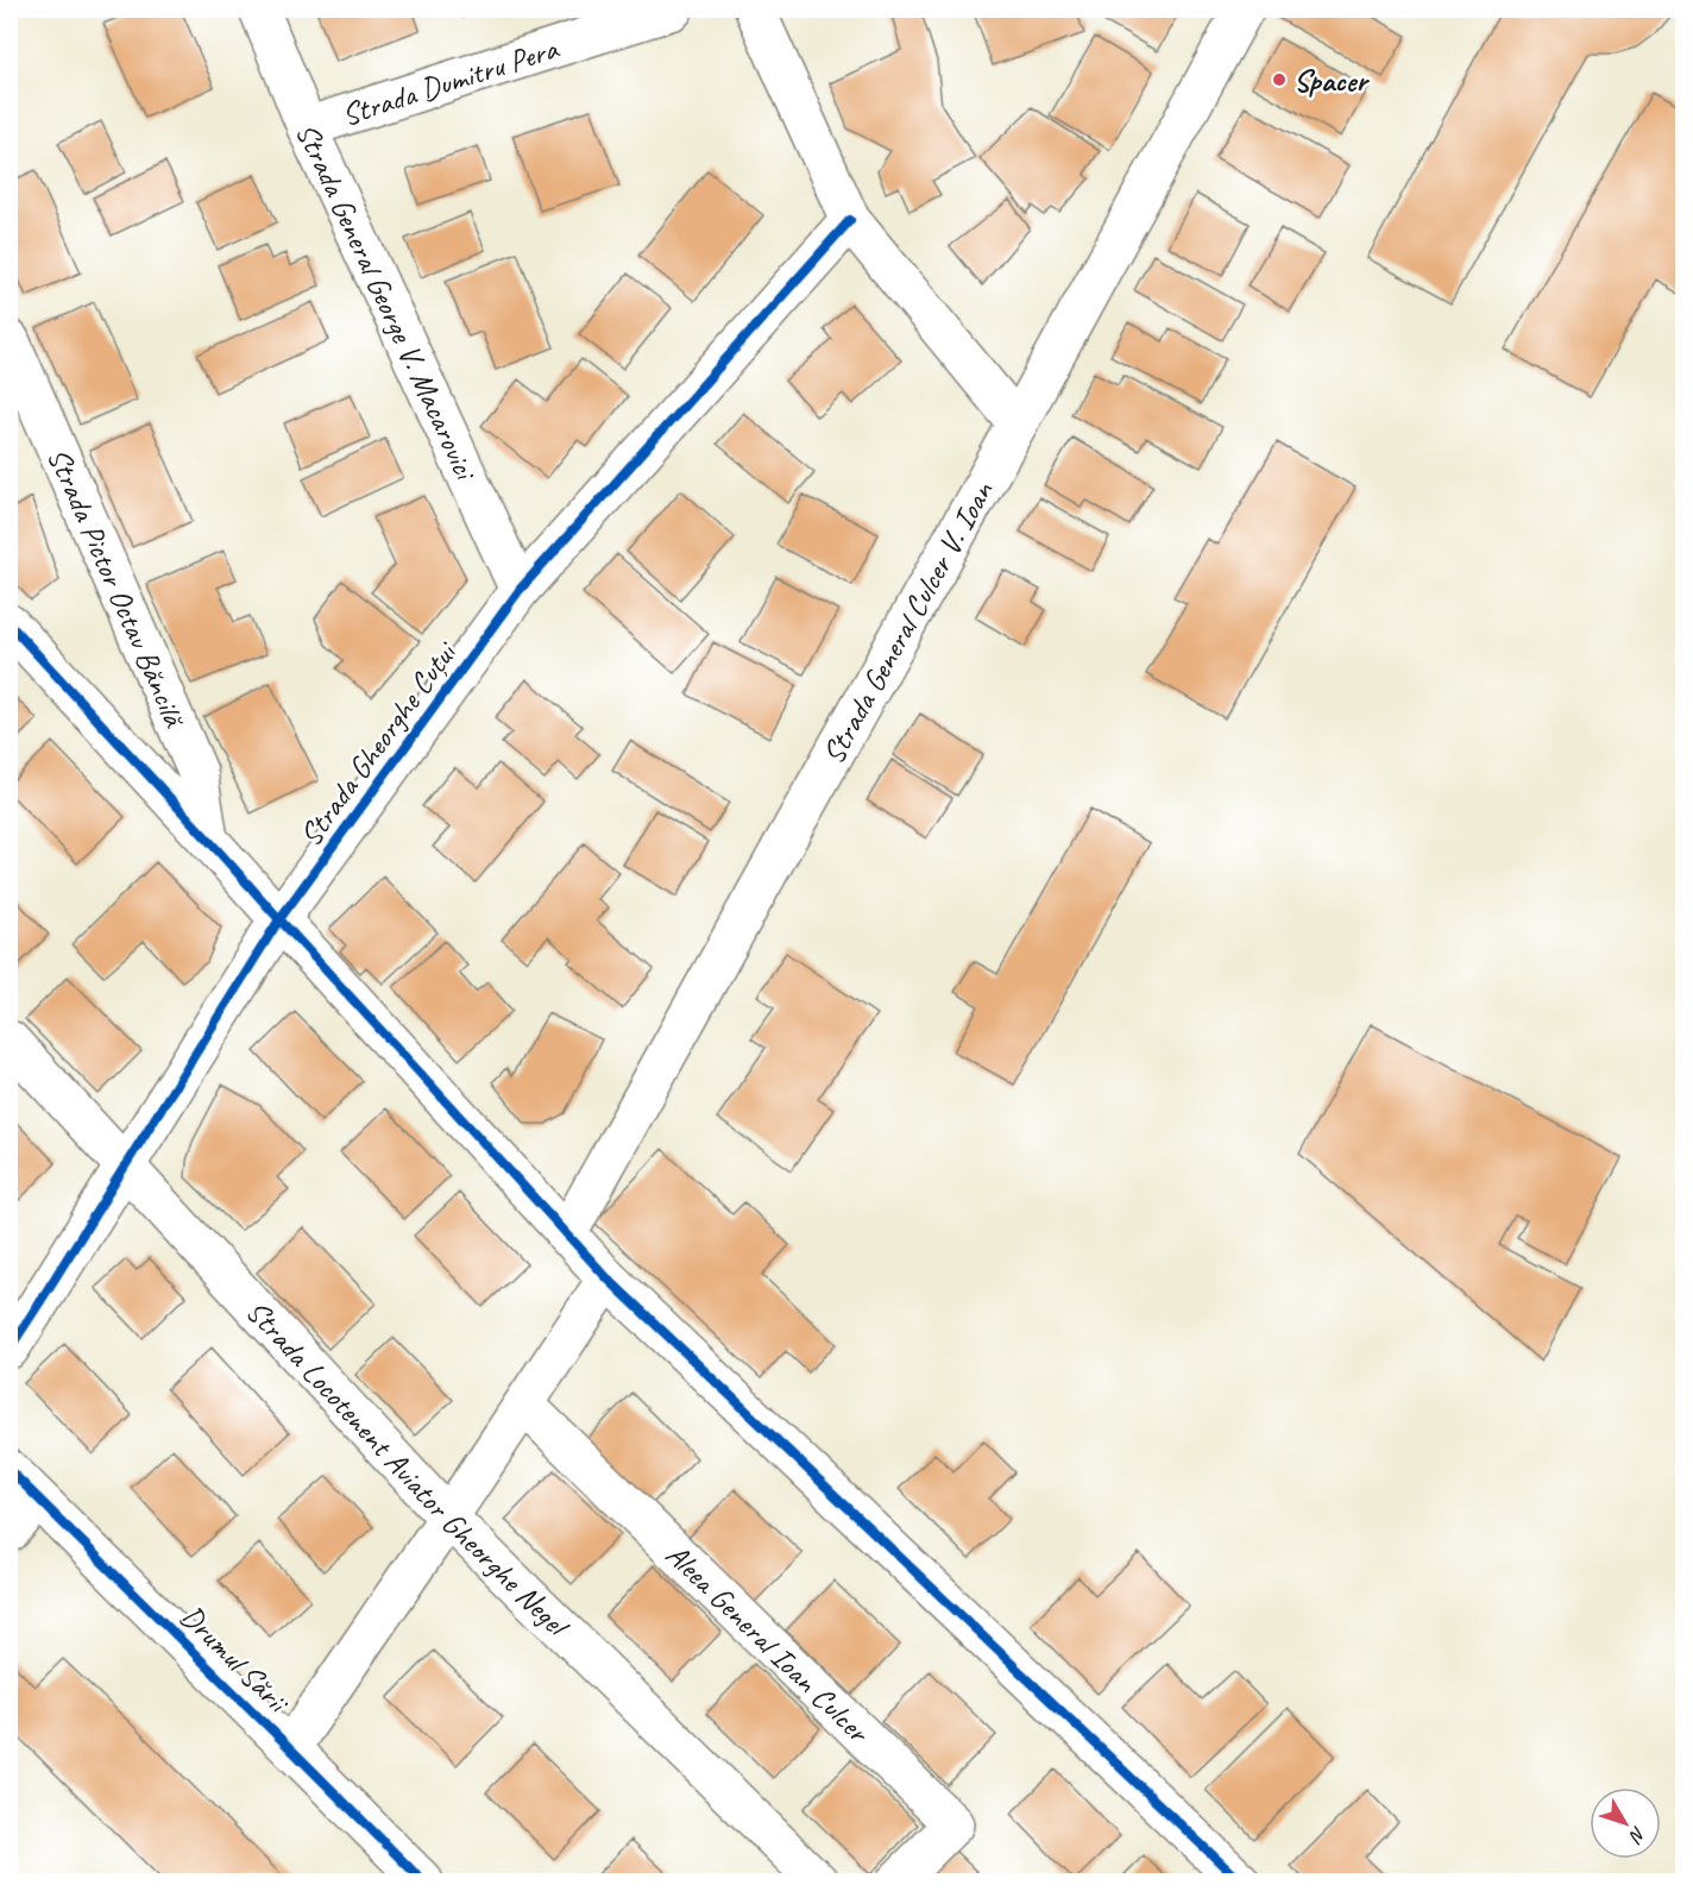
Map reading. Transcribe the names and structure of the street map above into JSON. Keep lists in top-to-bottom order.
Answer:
{
  "streets": {
    "street": [
      "Strada Dumitru Pera",
      "Strada General George V. Macarovici",
      "Strada Pictor Octav Băncilă",
      "Strada General Culcer V. Ioan",
      "Strada Gheorghe Cuțui",
      "Strada Locotenent Aviator Gheorghe Negel",
      "Aleea General Ioan Culcer",
      "Drumul Sării"
    ]
  },
  "crossings": [
    ["Strada Dumitru Pera", "Strada General George V. Macarovici"],
    ["Strada General George V. Macarovici", "Strada Gheorghe Cuțui"],
    ["Strada Gheorghe Cuțui", "Strada Locotenent Aviator Gheorghe Negel"]
  ],
  "places": ["Spacer"],
  "north": "bottom right"
}
